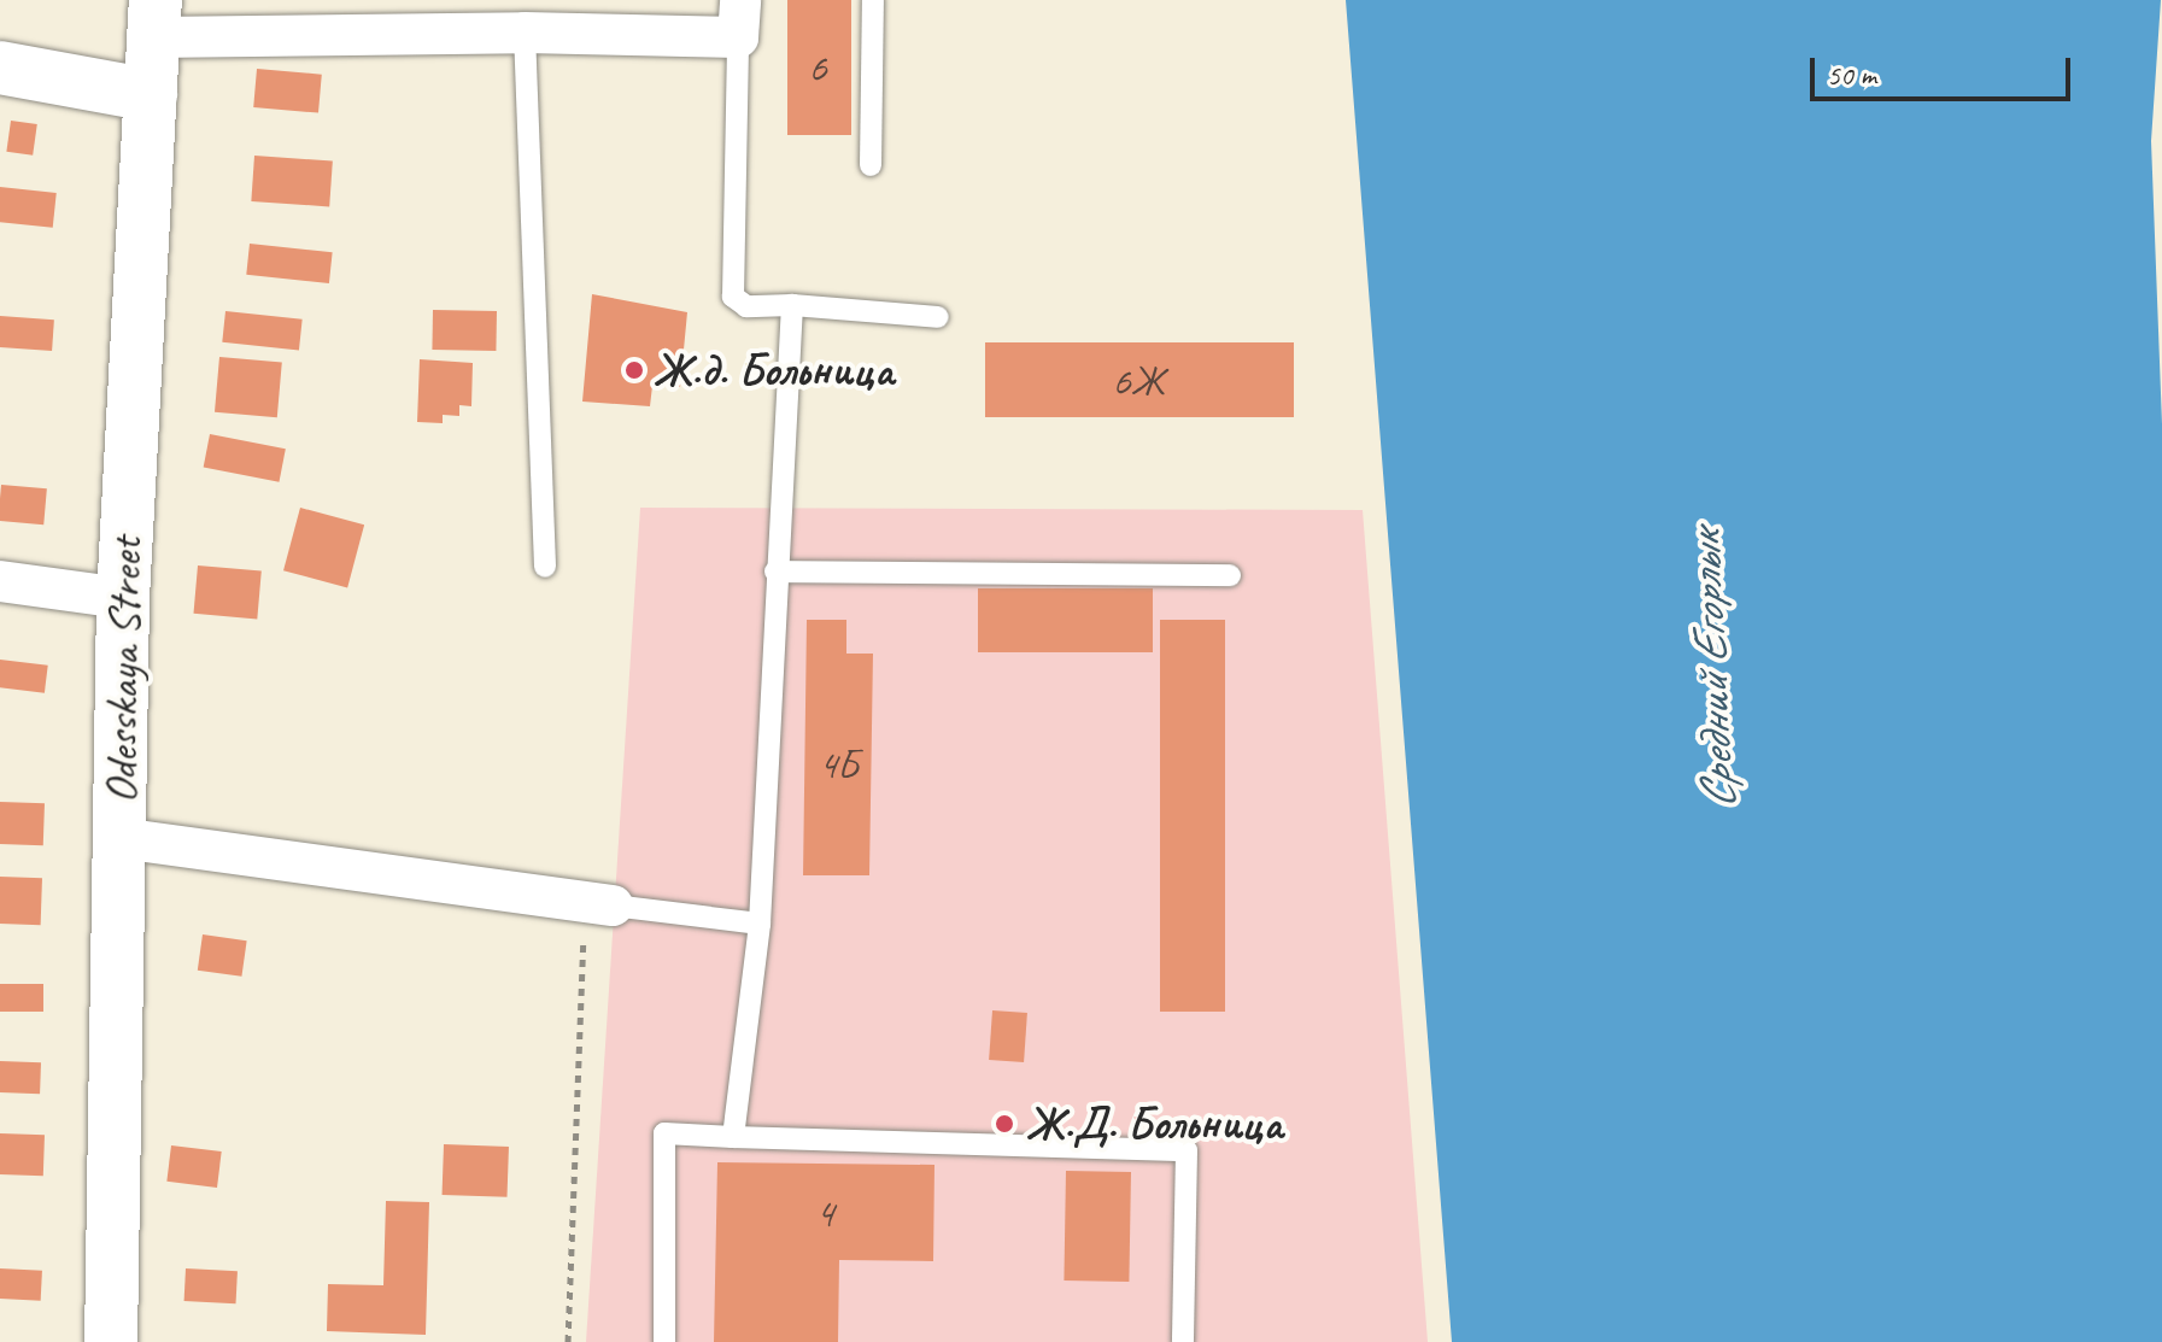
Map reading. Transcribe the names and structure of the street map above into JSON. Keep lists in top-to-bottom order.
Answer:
{
  "streets": {
    "main road": ["Odesskaya Street"]
  },
  "water": ["Средний Егорлык"],
  "places": ["Ж.д. Больница", "Ж.Д. Больница"],
  "house_numbers": [
    "6",
    "6Ж",
    "4Б",
    "4"
  ],
  "scale_bar": "50 m"
}
